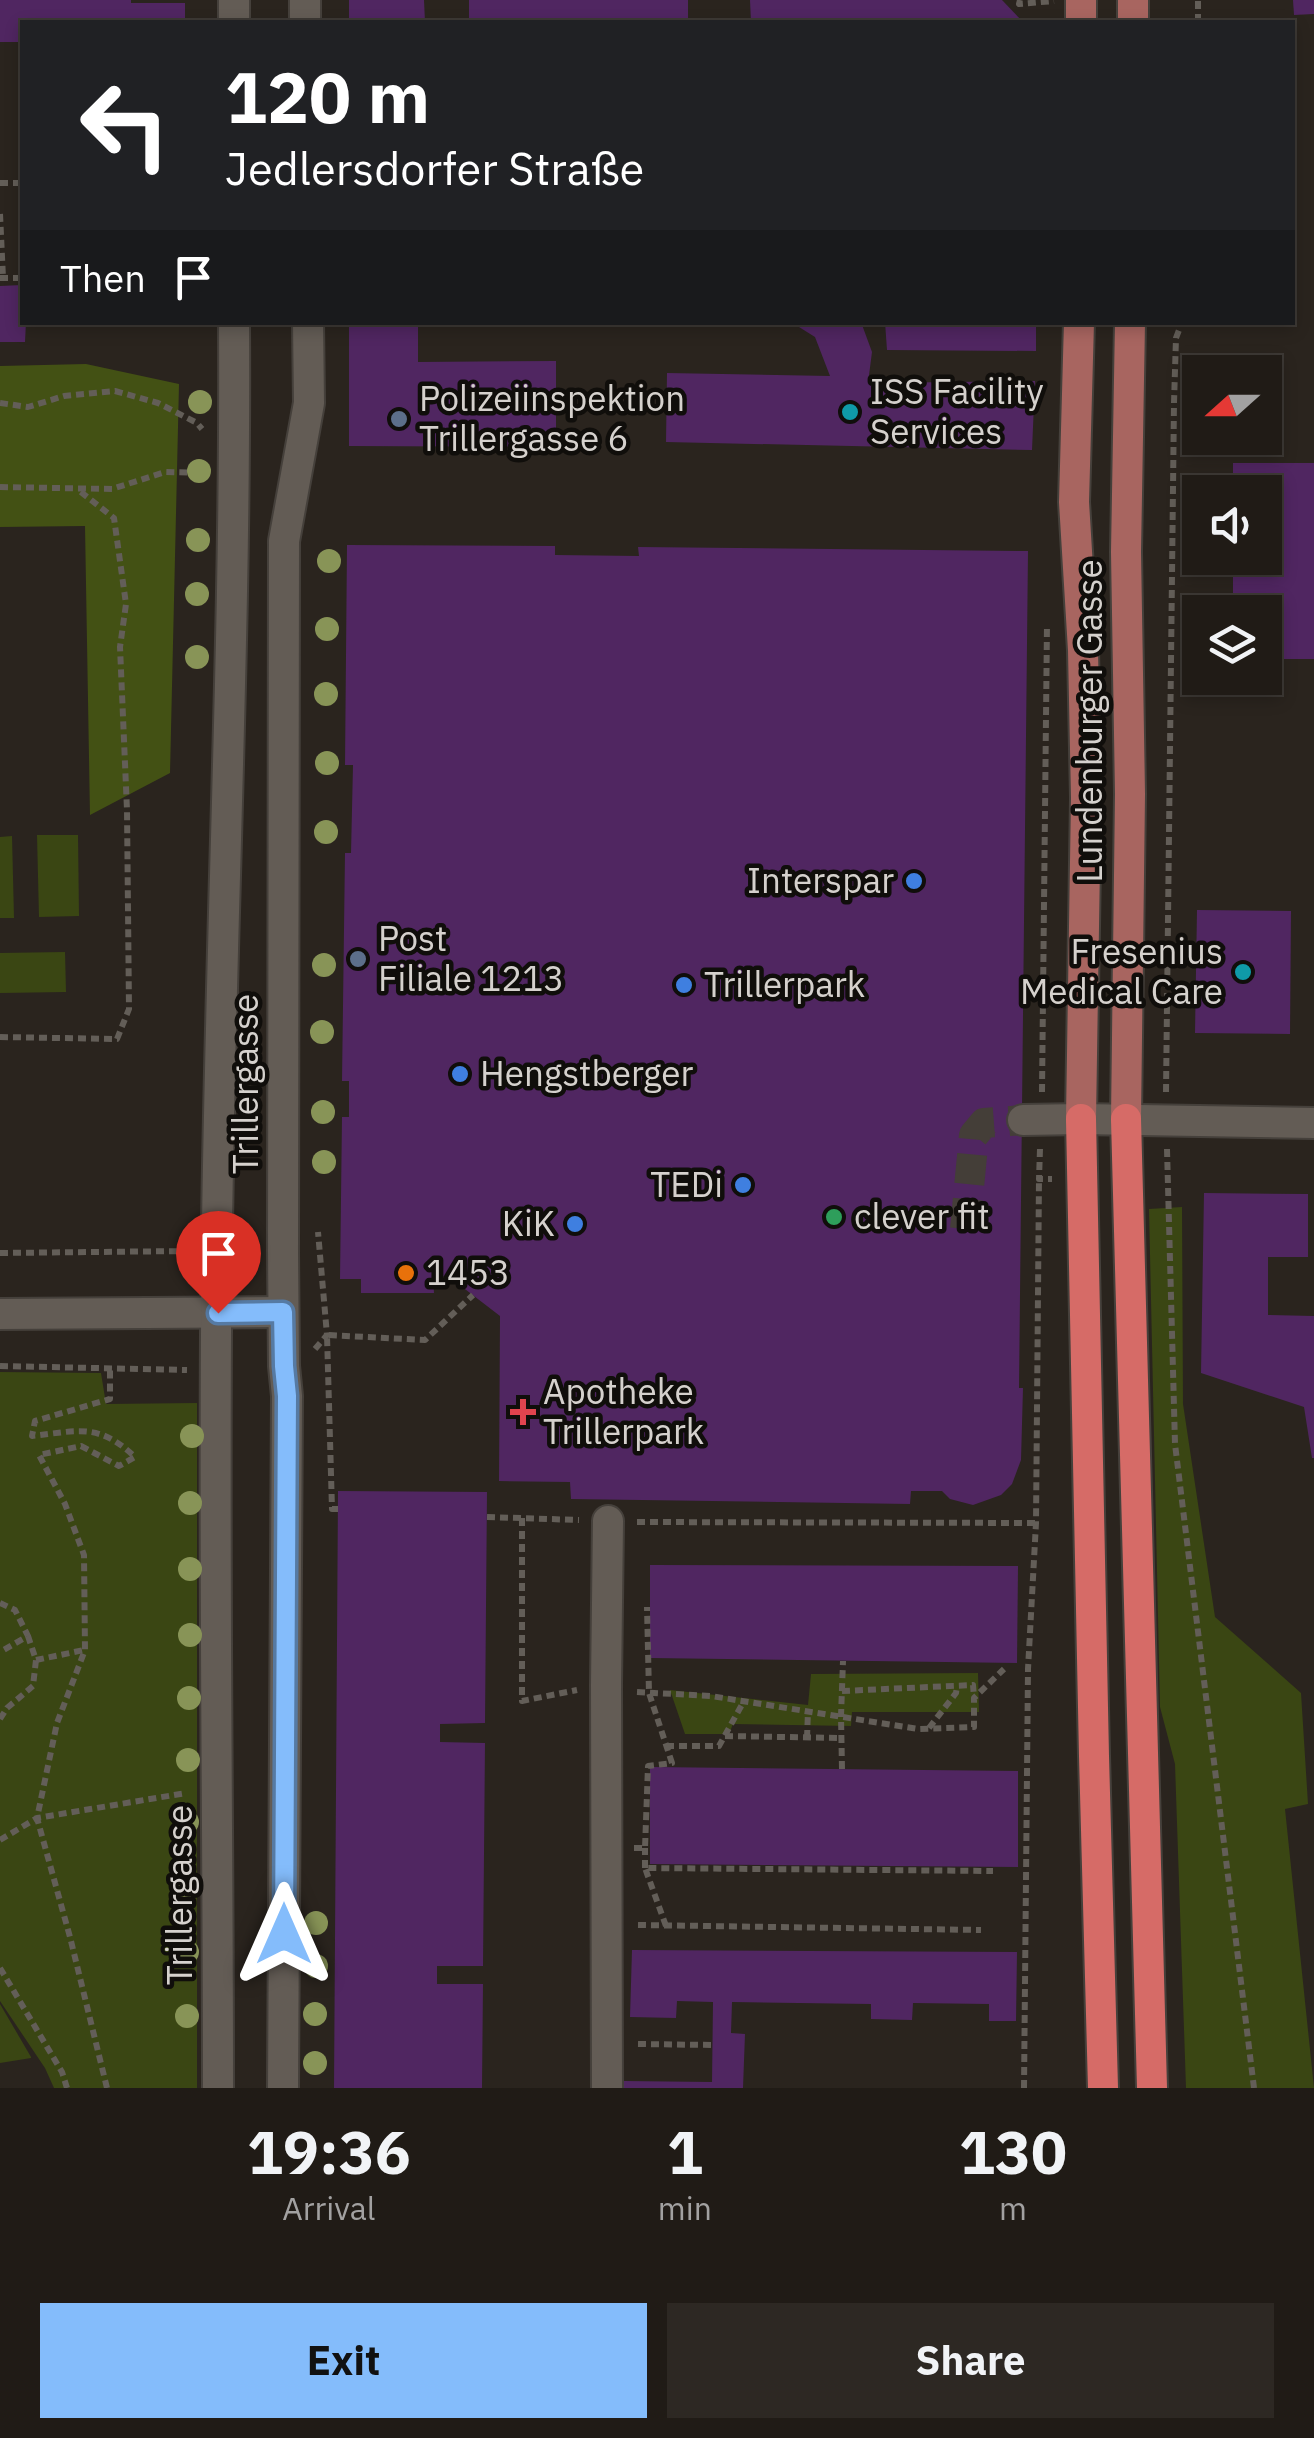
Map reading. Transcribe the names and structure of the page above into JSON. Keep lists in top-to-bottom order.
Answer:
{
  "streets": {
    "main road": ["Lundenburger Gasse"],
    "street": ["Trillergasse"]
  },
  "places": {
    "other": [
      "ISS Facility Services",
      "Polizeiinspektion Trillergasse 6",
      "Interspar",
      "Post Filiale 1213",
      "Fresenius Medical Care",
      "Trillerpark",
      "Hengstberger",
      "TEDi",
      "clever fit",
      "KiK",
      "1453"
    ],
    "health": ["Apotheke Trillerpark"]
  },
  "north": "left",
  "page": {
    "turn": ["120 m", "Jedlersdorfer Straße"],
    "then": "Then",
    "eta": [
      "19:36",
      "Arrival",
      "1",
      "min",
      "130",
      "m"
    ],
    "buttons": ["Exit", "Share"]
  }
}
